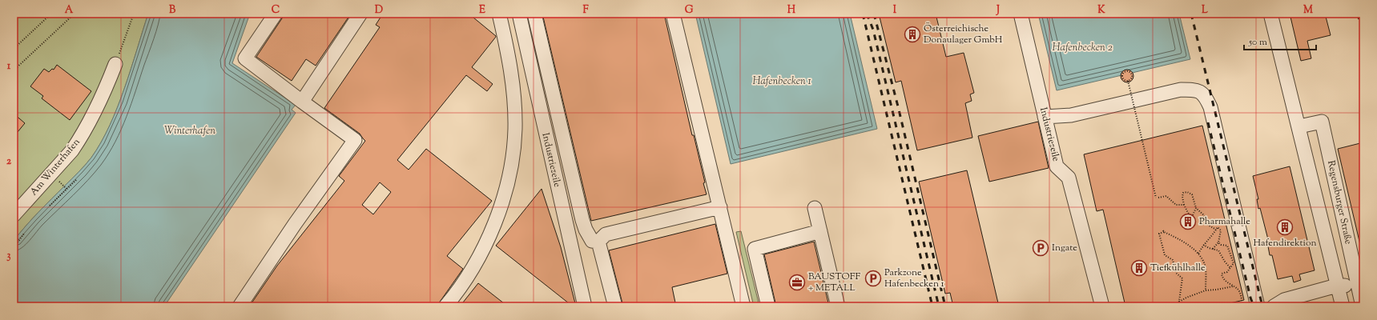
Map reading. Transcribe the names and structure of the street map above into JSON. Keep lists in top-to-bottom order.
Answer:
{
  "streets": {
    "street": ["Industriezeile", "Am Winterhafen", "Regensburger Straße"]
  },
  "water": ["Hafenbecken 2", "Hafenbecken 1", "Winterhafen"],
  "places": {
    "building": [
      "Österreichische Donaulager GmbH",
      "Pharmahalle",
      "Hafendirektion",
      "Tiefkühlhalle"
    ],
    "parking": ["Ingate", "Parkzone Hafenbecken 1"],
    "office": ["BAUSTOFF + METALL"]
  },
  "scale_bar": "50 m",
  "grid": {
    "columns": [
      "A",
      "B",
      "C",
      "D",
      "E",
      "F",
      "G",
      "H",
      "I",
      "J",
      "K",
      "L",
      "M"
    ],
    "rows": ["1", "2", "3"]
  }
}
